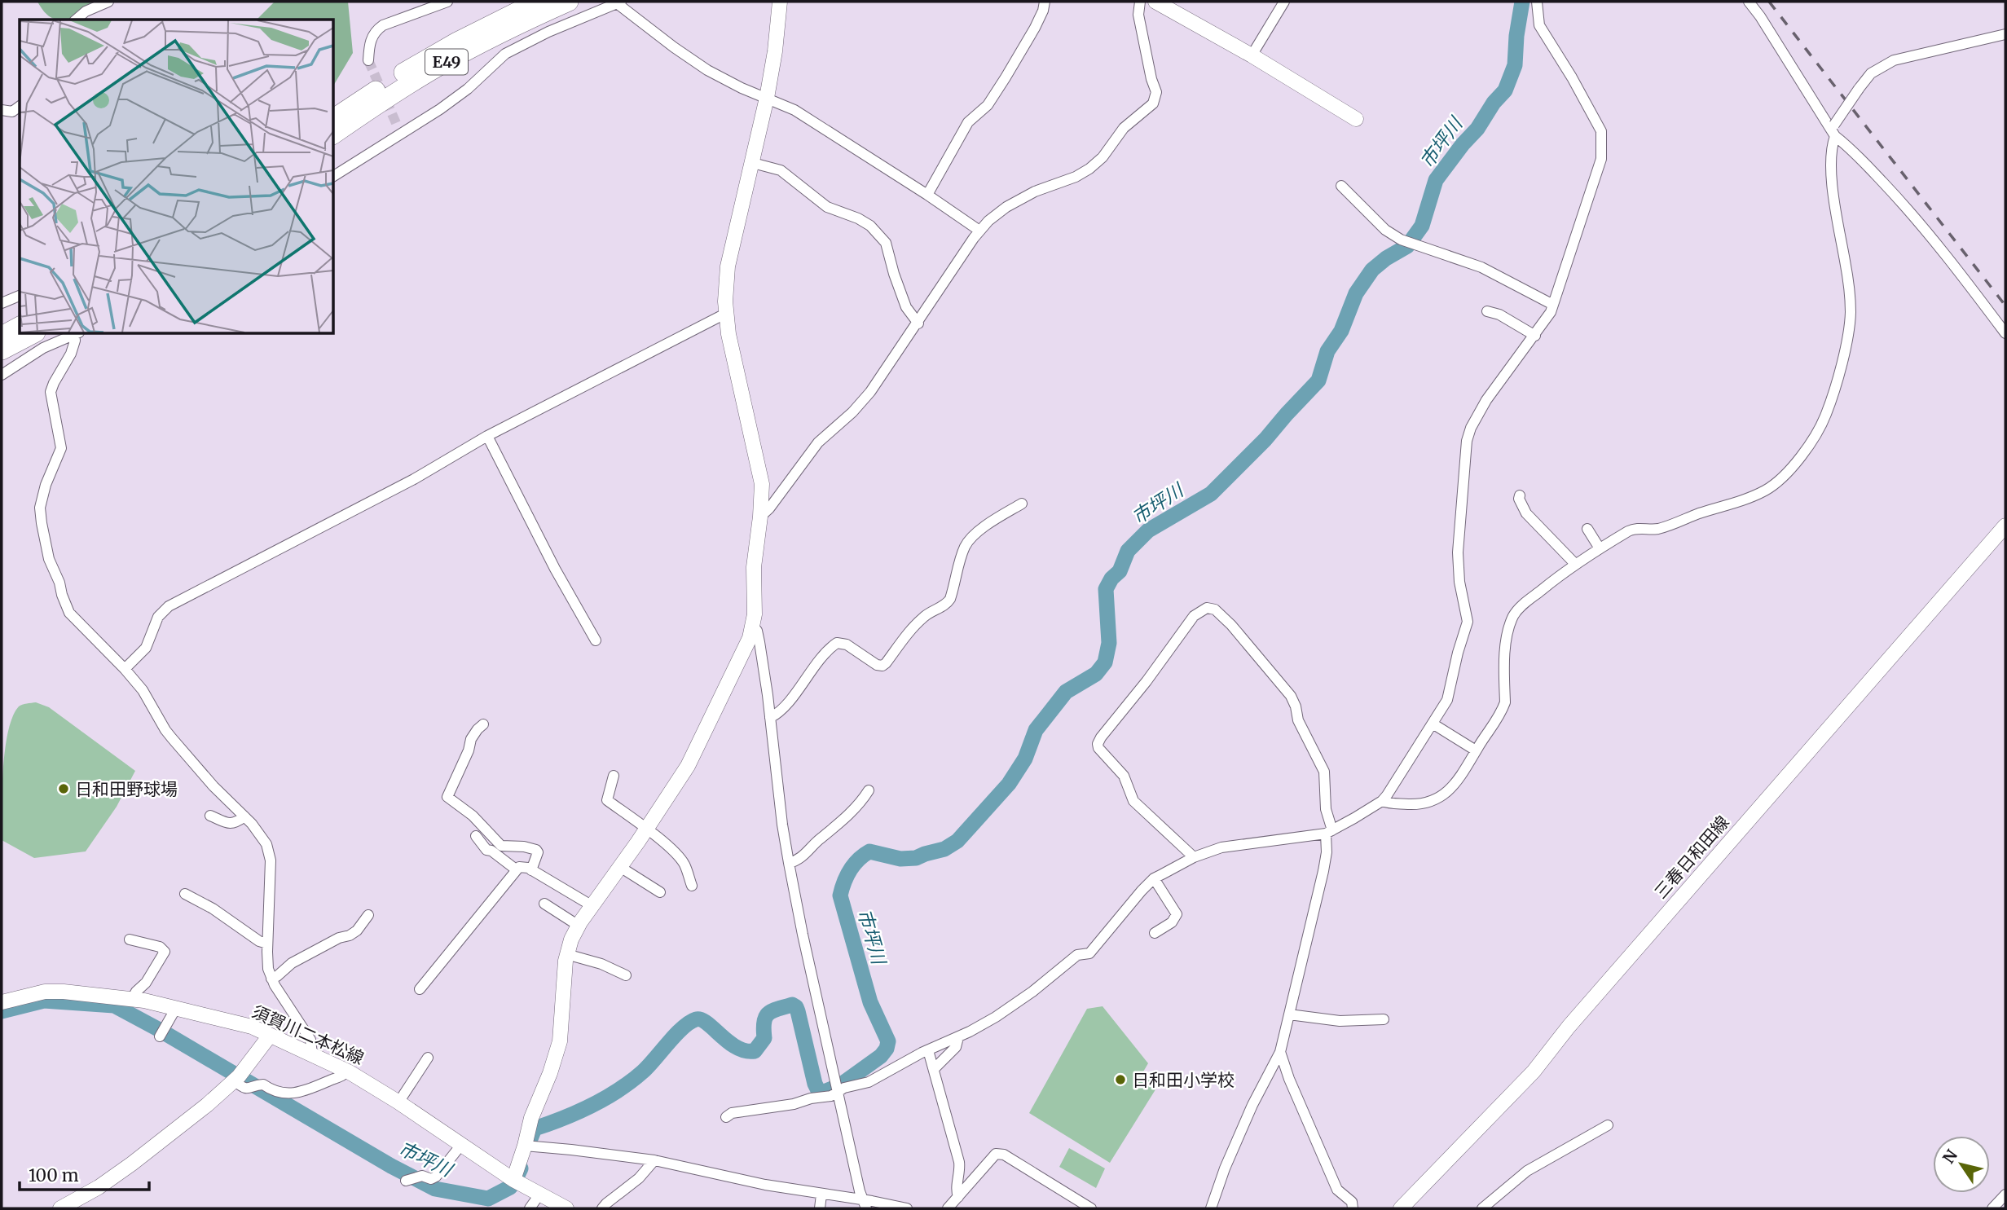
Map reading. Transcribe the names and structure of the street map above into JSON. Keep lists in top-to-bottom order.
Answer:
{
  "streets": {
    "highway": ["E49"],
    "street": ["三春日和田線", "須賀川二本松線"]
  },
  "water": ["市坪川"],
  "places": ["日和田野球場", "日和田小学校"],
  "scale_bar": "100 m",
  "north": "top left"
}
